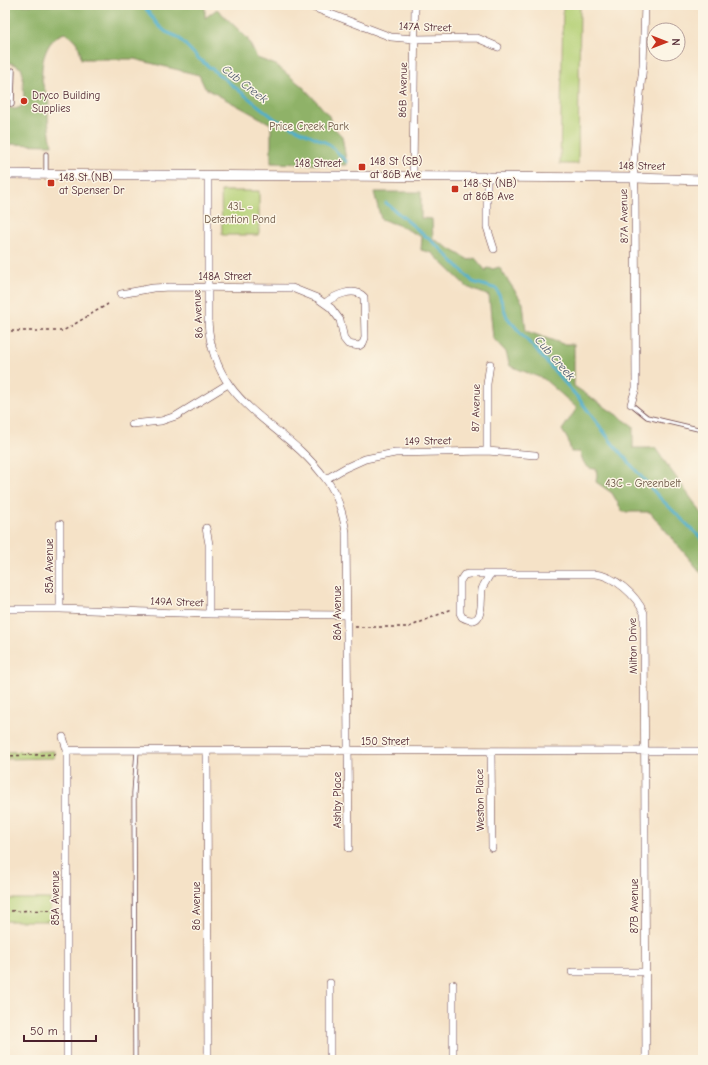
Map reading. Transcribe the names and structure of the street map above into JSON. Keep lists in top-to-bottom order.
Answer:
{
  "streets": {
    "street": [
      "147A Street",
      "86B Avenue",
      "148 Street",
      "87A Avenue",
      "148A Street",
      "86 Avenue",
      "87 Avenue",
      "149 Street",
      "85A Avenue",
      "149A Street",
      "86A Avenue",
      "Milton Drive",
      "150 Street",
      "Ashby Place",
      "Weston Place",
      "87B Avenue"
    ]
  },
  "crossings": [
    ["147A Street", "86B Avenue"],
    ["86B Avenue", "148 Street"],
    ["148 Street", "87A Avenue"],
    ["148 Street", "86 Avenue"],
    ["148A Street", "86 Avenue"],
    ["86 Avenue", "149 Street"],
    ["86 Avenue", "86A Avenue"],
    ["86 Avenue", "150 Street"],
    ["87 Avenue", "149 Street"],
    ["149 Street", "86A Avenue"],
    ["85A Avenue", "149A Street"],
    ["85A Avenue", "150 Street"],
    ["149A Street", "86A Avenue"],
    ["86A Avenue", "150 Street"],
    ["86A Avenue", "Ashby Place"],
    ["Milton Drive", "150 Street"],
    ["Milton Drive", "87B Avenue"],
    ["150 Street", "Ashby Place"],
    ["150 Street", "Weston Place"],
    ["150 Street", "87B Avenue"]
  ],
  "water": ["Cub Creek"],
  "parks": ["Price Creek Park", "43L - Detention Pond", "43C - Greenbelt"],
  "places": {
    "other": ["Dryco Building Supplies"],
    "transit": ["148 St (SB) at 86B Ave", "148 St (NB) at Spenser Dr", "148 St (NB) at 86B Ave"]
  },
  "scale_bar": "50 m",
  "north": "right"
}
